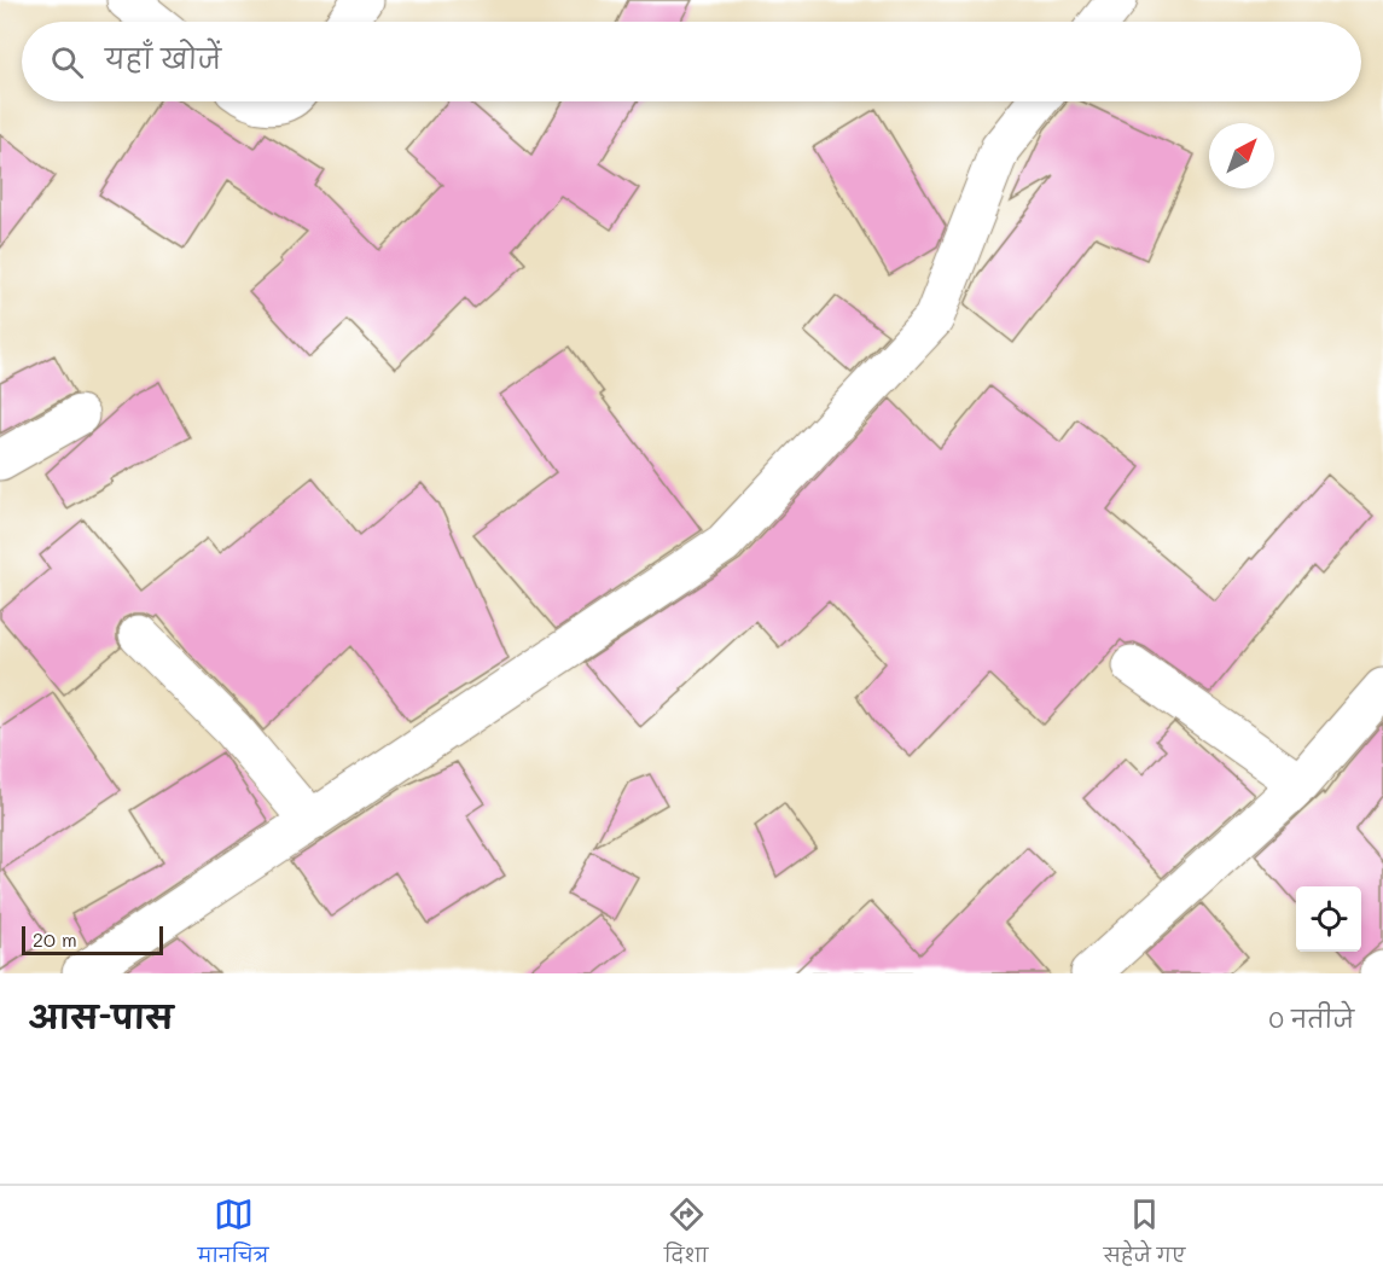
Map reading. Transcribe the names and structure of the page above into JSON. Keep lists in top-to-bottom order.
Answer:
{
  "scale_bar": "20 m",
  "north": "top right",
  "page": {
    "search": "यहाँ खोजें",
    "scale": "20 m",
    "heading": ["आस-पास", "0 नतीजे"],
    "nav": ["मानचित्र", "दिशा", "सहेजे गए"]
  }
}
